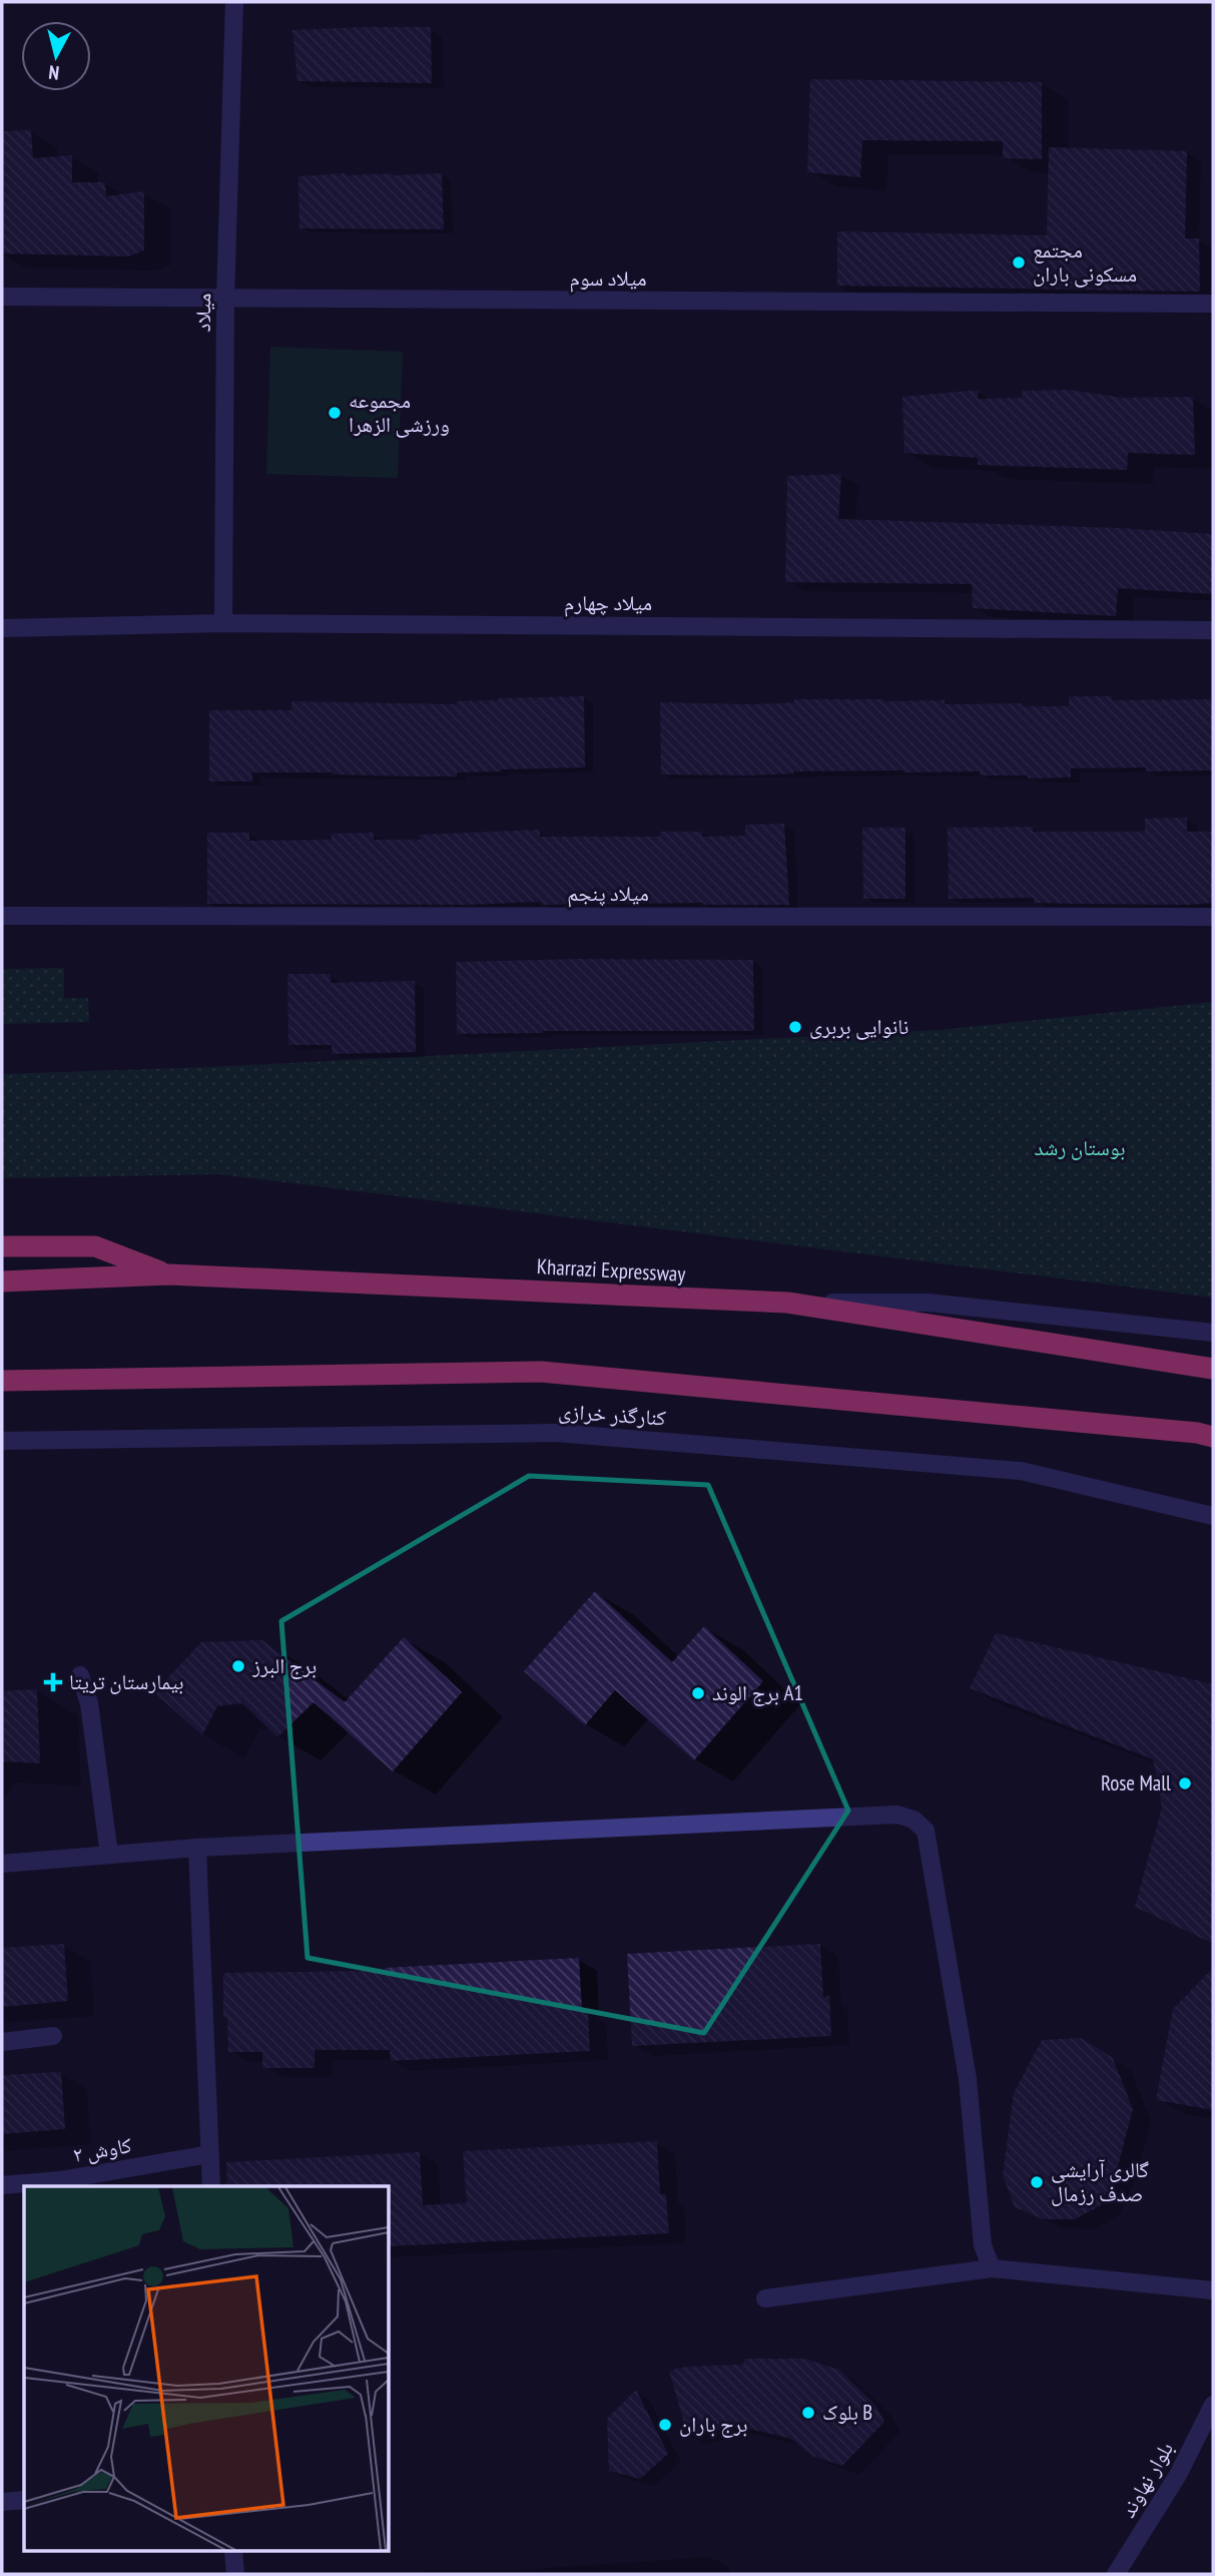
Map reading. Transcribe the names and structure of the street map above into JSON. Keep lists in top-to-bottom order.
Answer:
{
  "streets": {
    "highway": ["Kharrazi Expressway"],
    "street": [
      "میلاد سوم",
      "میلاد",
      "میلاد چهارم",
      "میلاد پنجم",
      "کنارگذر خرازی",
      "کاوش ۲",
      "بلوار نهاوند"
    ]
  },
  "crossings": [
    ["میلاد سوم", "میلاد"],
    ["میلاد", "میلاد چهارم"]
  ],
  "parks": ["بوستان رشد"],
  "places": {
    "other": [
      "مجتمع مسکونی باران",
      "مجموعه ورزشی الزهرا",
      "نانوایی بربری",
      "برج البرز",
      "برج الوند A1",
      "Rose Mall",
      "گالری آرایشی صدف رزمال",
      "بلوک B",
      "برج باران"
    ],
    "health": ["بیمارستان تریتا"]
  },
  "north": "bottom"
}
